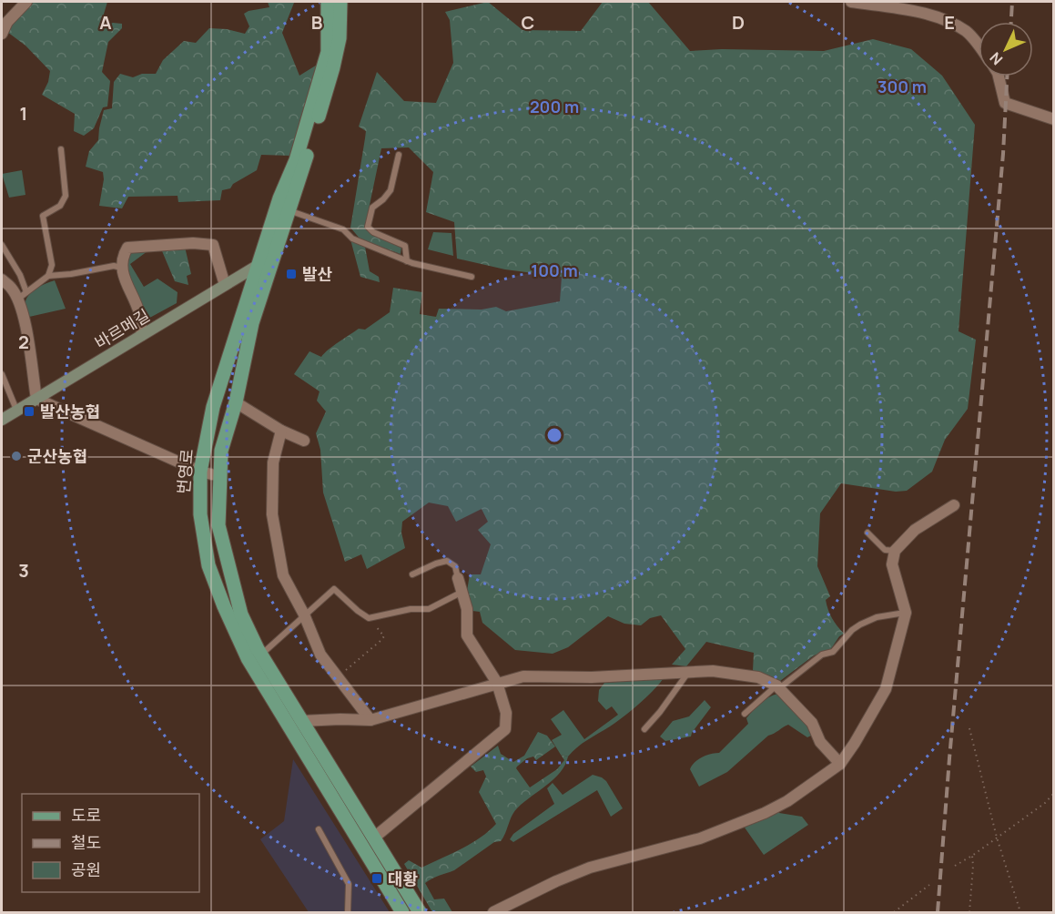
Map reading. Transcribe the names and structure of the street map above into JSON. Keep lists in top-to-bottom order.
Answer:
{
  "streets": {
    "main road": ["번영로"],
    "street": ["바르메길"]
  },
  "crossings": [
    ["바르메길", "번영로"]
  ],
  "places": {
    "transit": ["발산", "발산농협", "대황"],
    "other": ["군산농협"]
  },
  "legend": ["도로", "철도", "공원"],
  "north": "bottom left",
  "grid": {
    "columns": [
      "A",
      "B",
      "C",
      "D",
      "E"
    ],
    "rows": ["1", "2", "3"]
  },
  "rings": ["300 m", "200 m", "100 m"]
}
